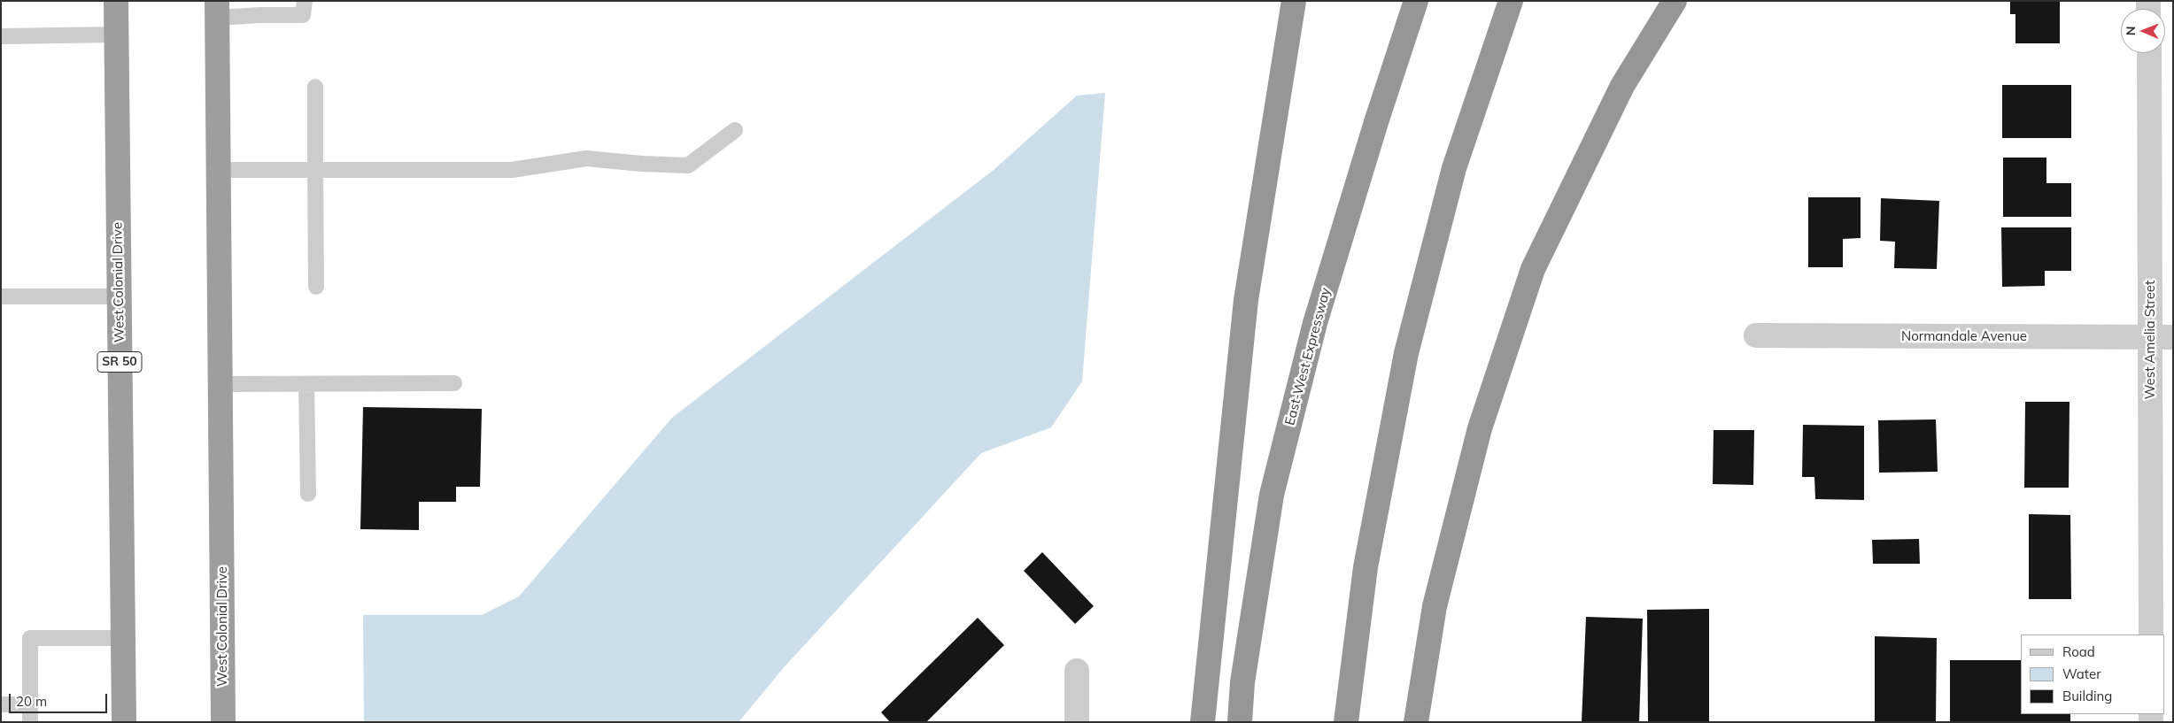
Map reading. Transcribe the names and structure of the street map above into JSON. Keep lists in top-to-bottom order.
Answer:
{
  "streets": {
    "highway": ["West Colonial Drive", "East-West Expressway", "SR 50"],
    "street": ["Normandale Avenue", "West Amelia Street"]
  },
  "crossings": [
    ["Normandale Avenue", "West Amelia Street"]
  ],
  "legend": ["Road", "Water", "Building"],
  "scale_bar": "20 m",
  "north": "left"
}
